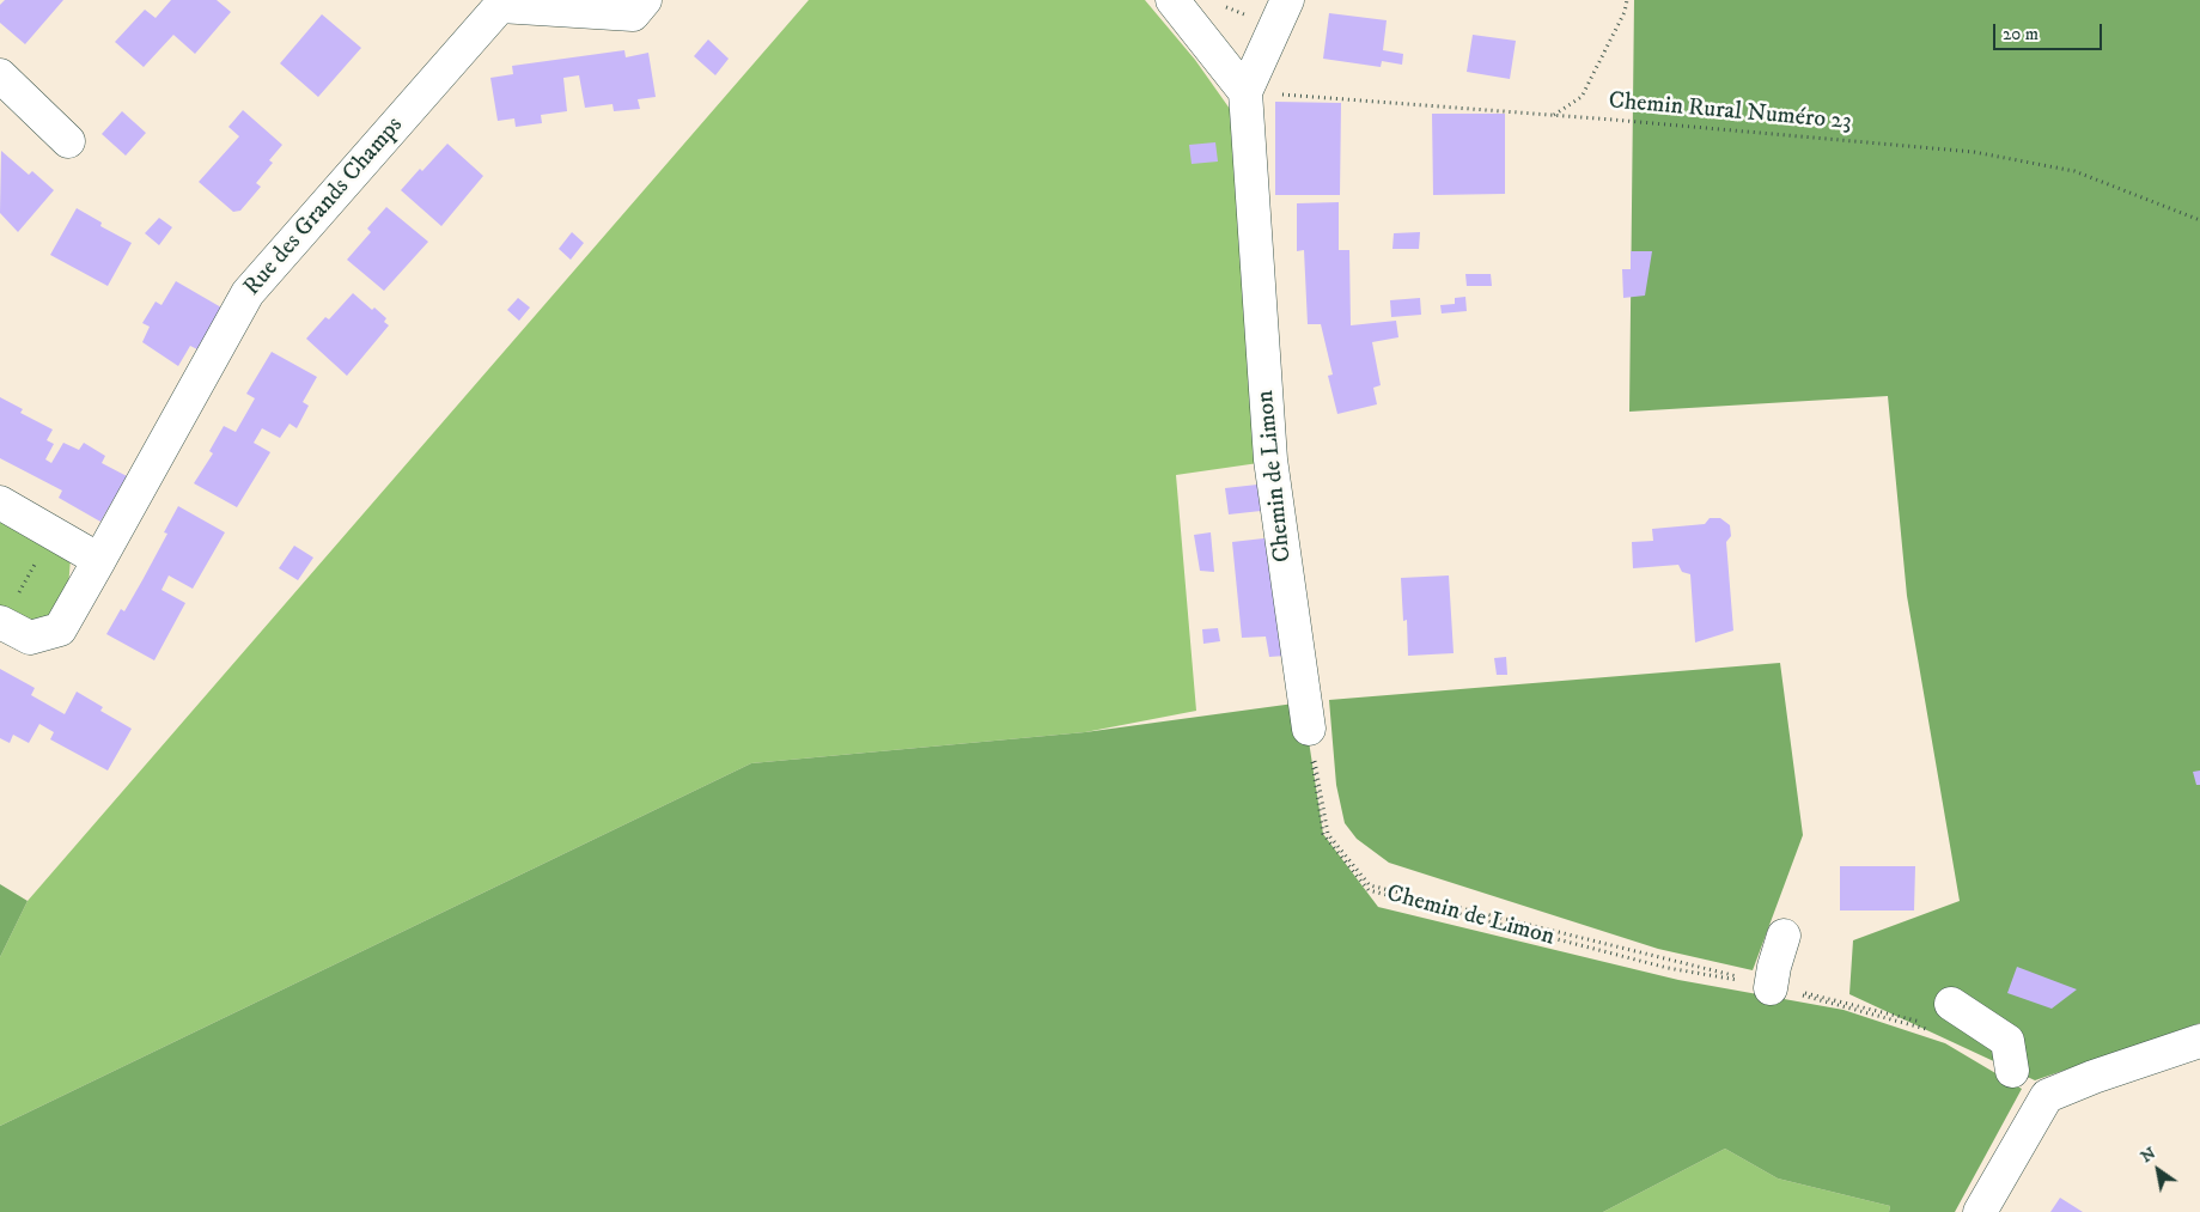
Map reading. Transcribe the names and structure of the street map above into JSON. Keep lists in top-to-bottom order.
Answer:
{
  "streets": {
    "street": ["Rue des Grands Champs", "Chemin de Limon"],
    "path": ["Chemin Rural Numéro 23"]
  },
  "crossings": [
    ["Chemin Rural Numéro 23", "Chemin de Limon"]
  ],
  "scale_bar": "20 m",
  "north": "top left"
}
